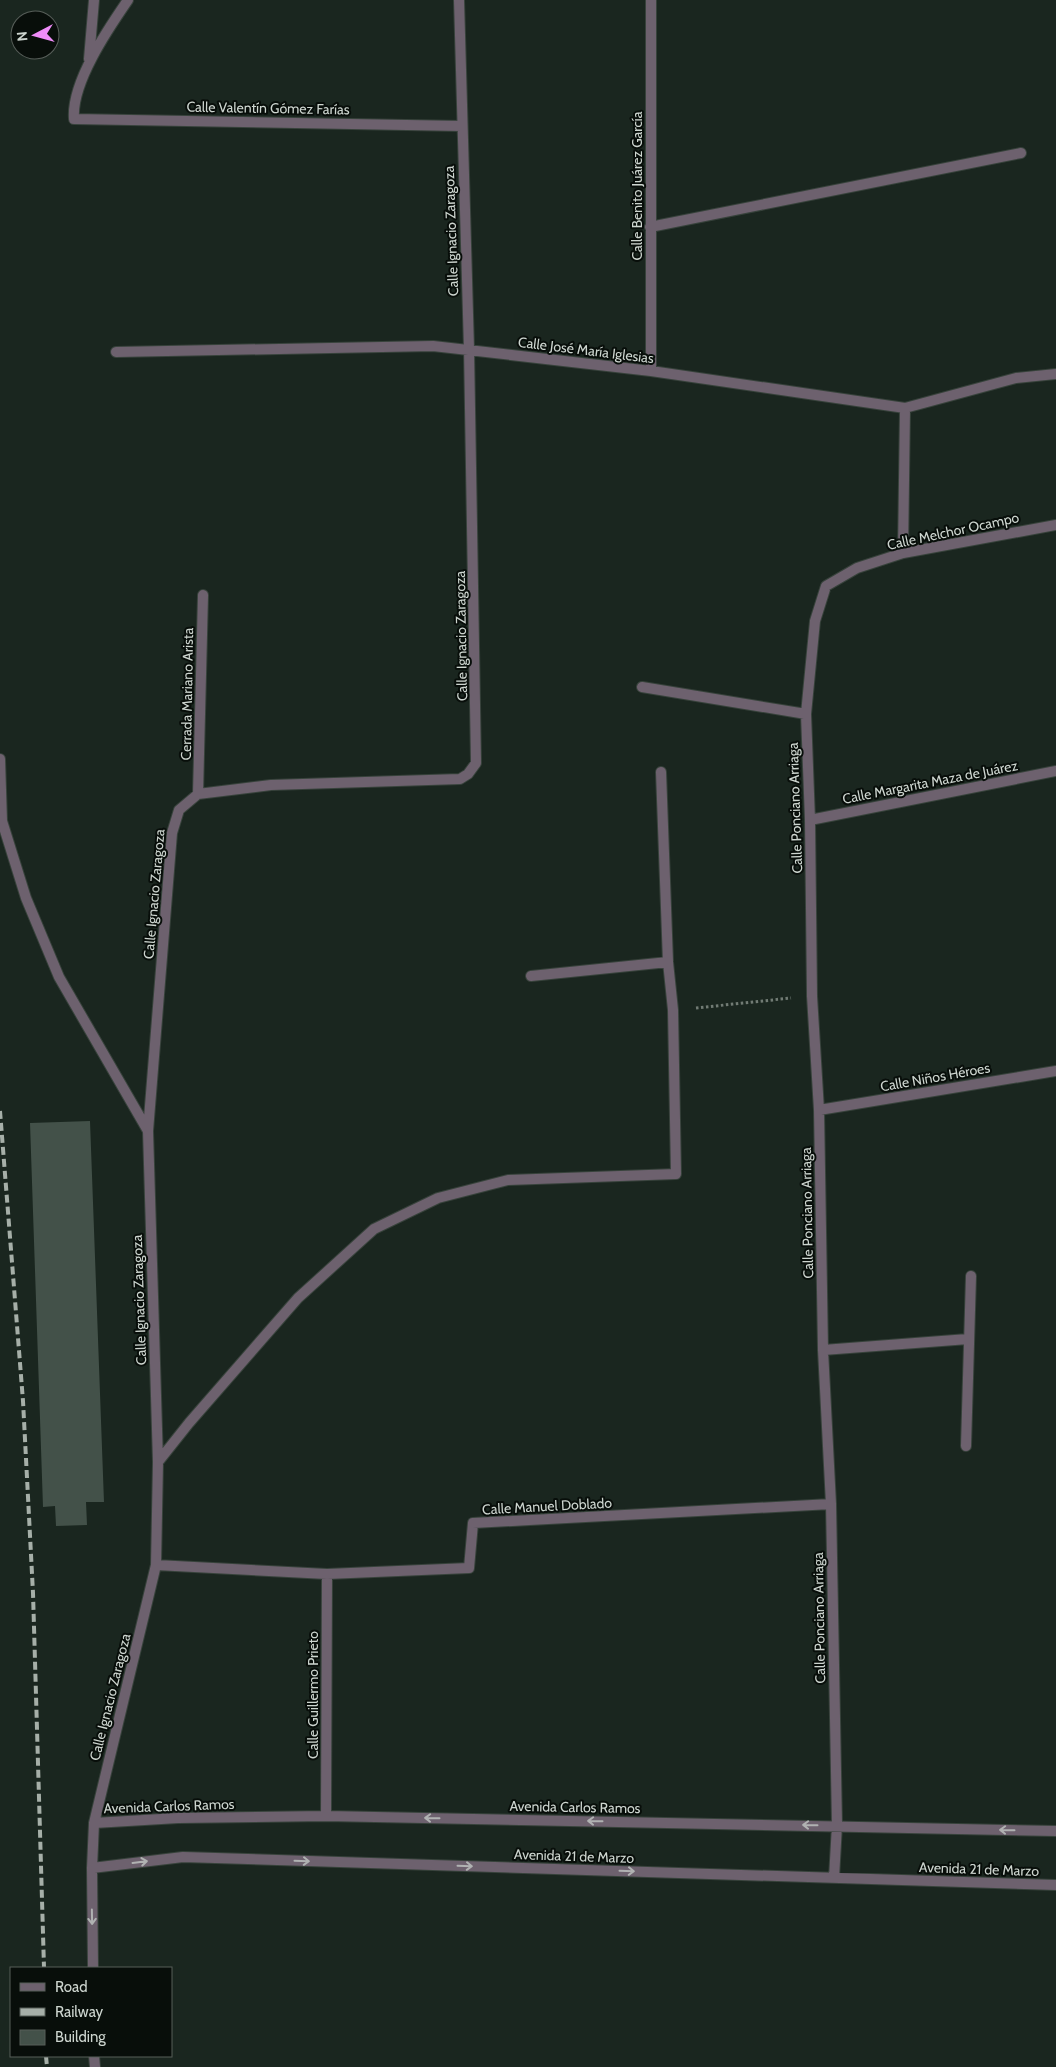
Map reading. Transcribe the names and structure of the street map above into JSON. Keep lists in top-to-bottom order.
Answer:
{
  "streets": {
    "street": [
      "Calle Valentín Gómez Farías",
      "Calle Benito Juárez García",
      "Calle Ignacio Zaragoza",
      "Calle José María Iglesias",
      "Calle Melchor Ocampo",
      "Cerrada Mariano Arista",
      "Calle Margarita Maza de Juárez",
      "Calle Ponciano Arriaga",
      "Calle Niños Héroes",
      "Calle Manuel Doblado",
      "Calle Guillermo Prieto",
      "Avenida Carlos Ramos",
      "Avenida 21 de Marzo"
    ]
  },
  "crossings": [
    ["Calle Valentín Gómez Farías", "Calle Ignacio Zaragoza"],
    ["Calle Benito Juárez García", "Calle José María Iglesias"],
    ["Calle Ignacio Zaragoza", "Calle José María Iglesias"],
    ["Calle Ignacio Zaragoza", "Cerrada Mariano Arista"],
    ["Calle Ignacio Zaragoza", "Calle Manuel Doblado"],
    ["Calle Ignacio Zaragoza", "Avenida Carlos Ramos"],
    ["Calle Ignacio Zaragoza", "Avenida 21 de Marzo"],
    ["Calle Melchor Ocampo", "Calle Ponciano Arriaga"],
    ["Calle Margarita Maza de Juárez", "Calle Ponciano Arriaga"],
    ["Calle Ponciano Arriaga", "Calle Niños Héroes"],
    ["Calle Ponciano Arriaga", "Calle Manuel Doblado"],
    ["Calle Ponciano Arriaga", "Avenida Carlos Ramos"],
    ["Calle Ponciano Arriaga", "Avenida 21 de Marzo"],
    ["Calle Manuel Doblado", "Calle Guillermo Prieto"],
    ["Calle Guillermo Prieto", "Avenida Carlos Ramos"]
  ],
  "one_way": ["Avenida Carlos Ramos", "Avenida 21 de Marzo"],
  "legend": ["Road", "Railway", "Building"],
  "north": "left"
}
